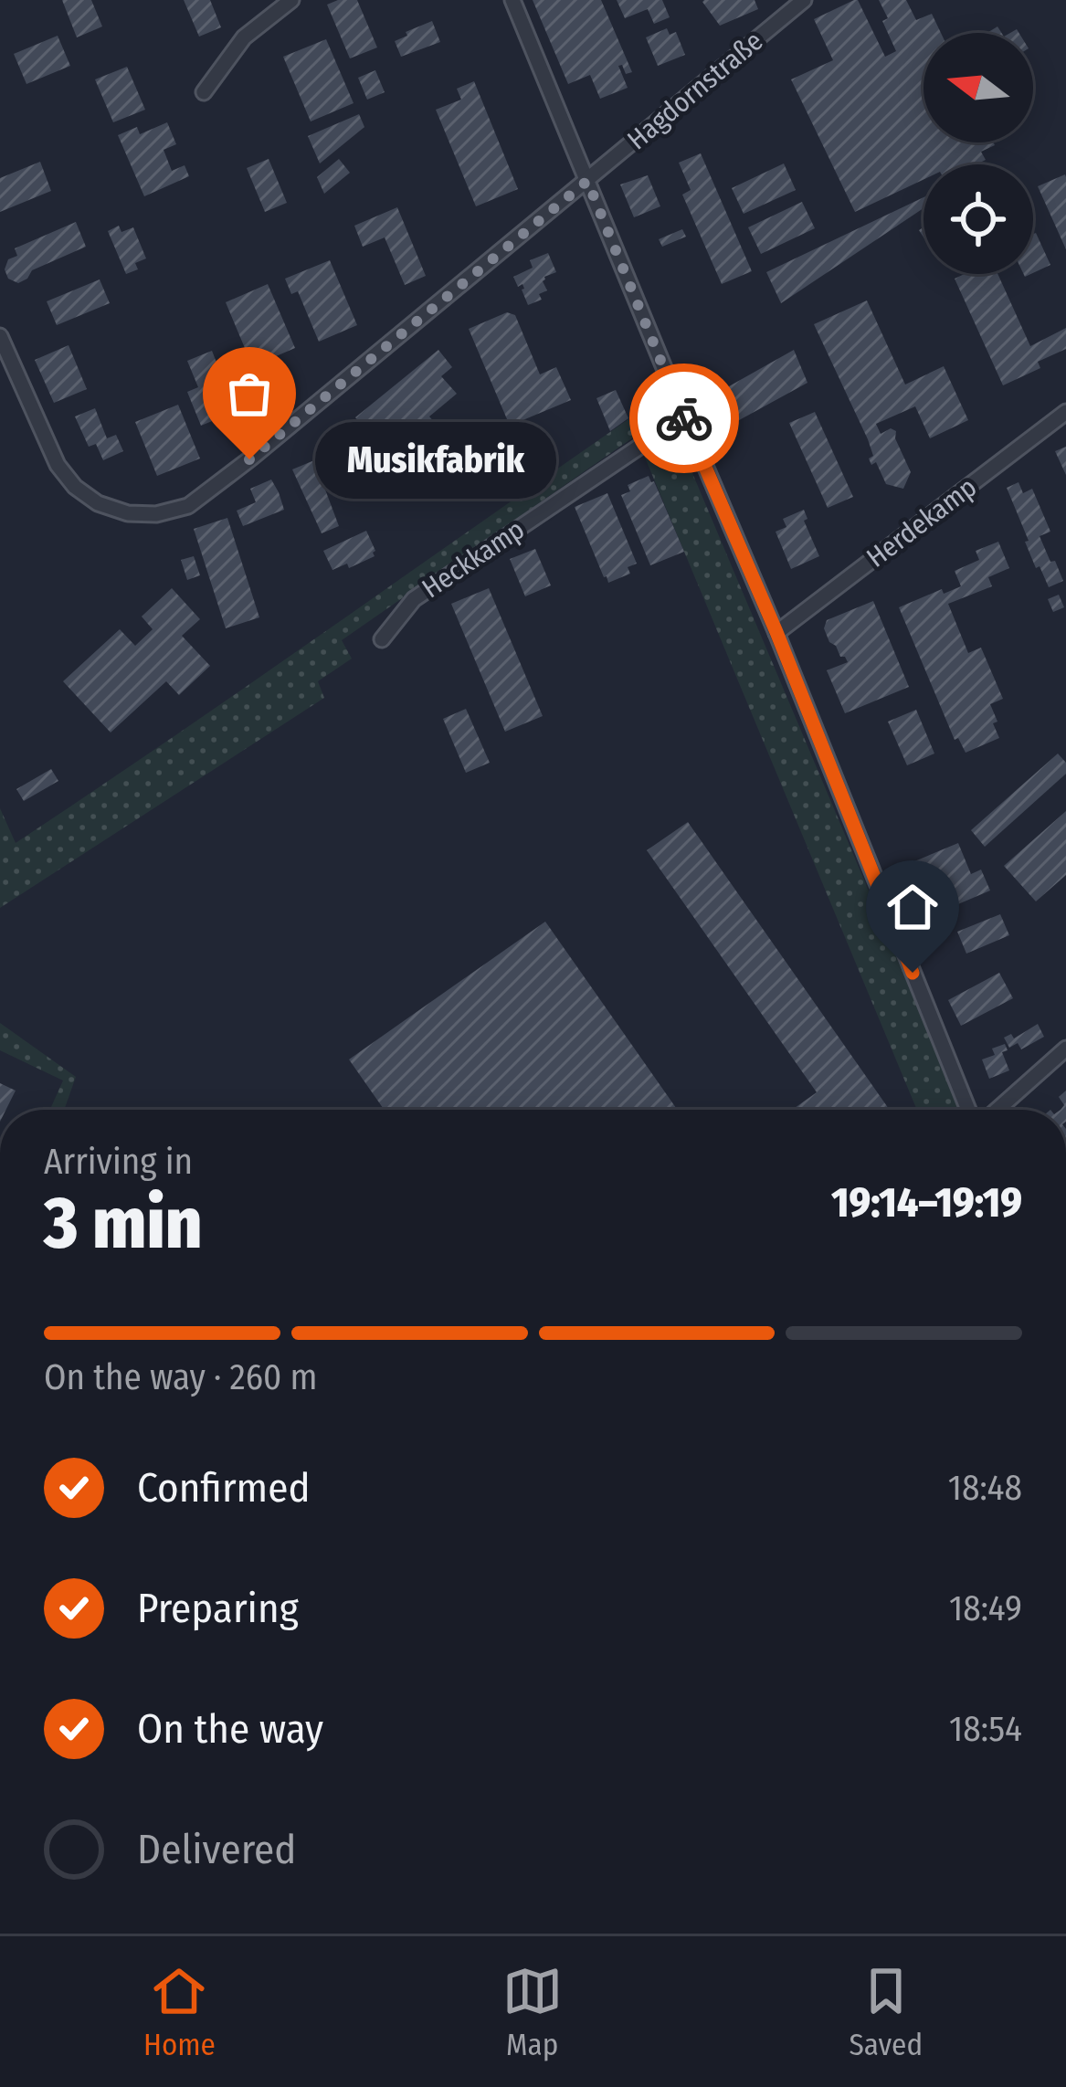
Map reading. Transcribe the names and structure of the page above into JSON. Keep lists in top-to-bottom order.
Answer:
{
  "streets": {
    "street": ["Hagdornstraße", "Herdekamp", "Heckkamp"]
  },
  "places": ["Musikfabrik"],
  "north": "left",
  "page": {
    "bubble": "Musikfabrik",
    "heading": ["3 min", "Arriving in", "19:14–19:19"],
    "bar": "On the way · 260 m",
    "list": [
      ["Confirmed", "18:48"],
      ["Preparing", "18:49"],
      ["On the way", "18:54"],
      "Delivered"
    ],
    "tabs": ["Home", "Map", "Saved"]
  }
}
